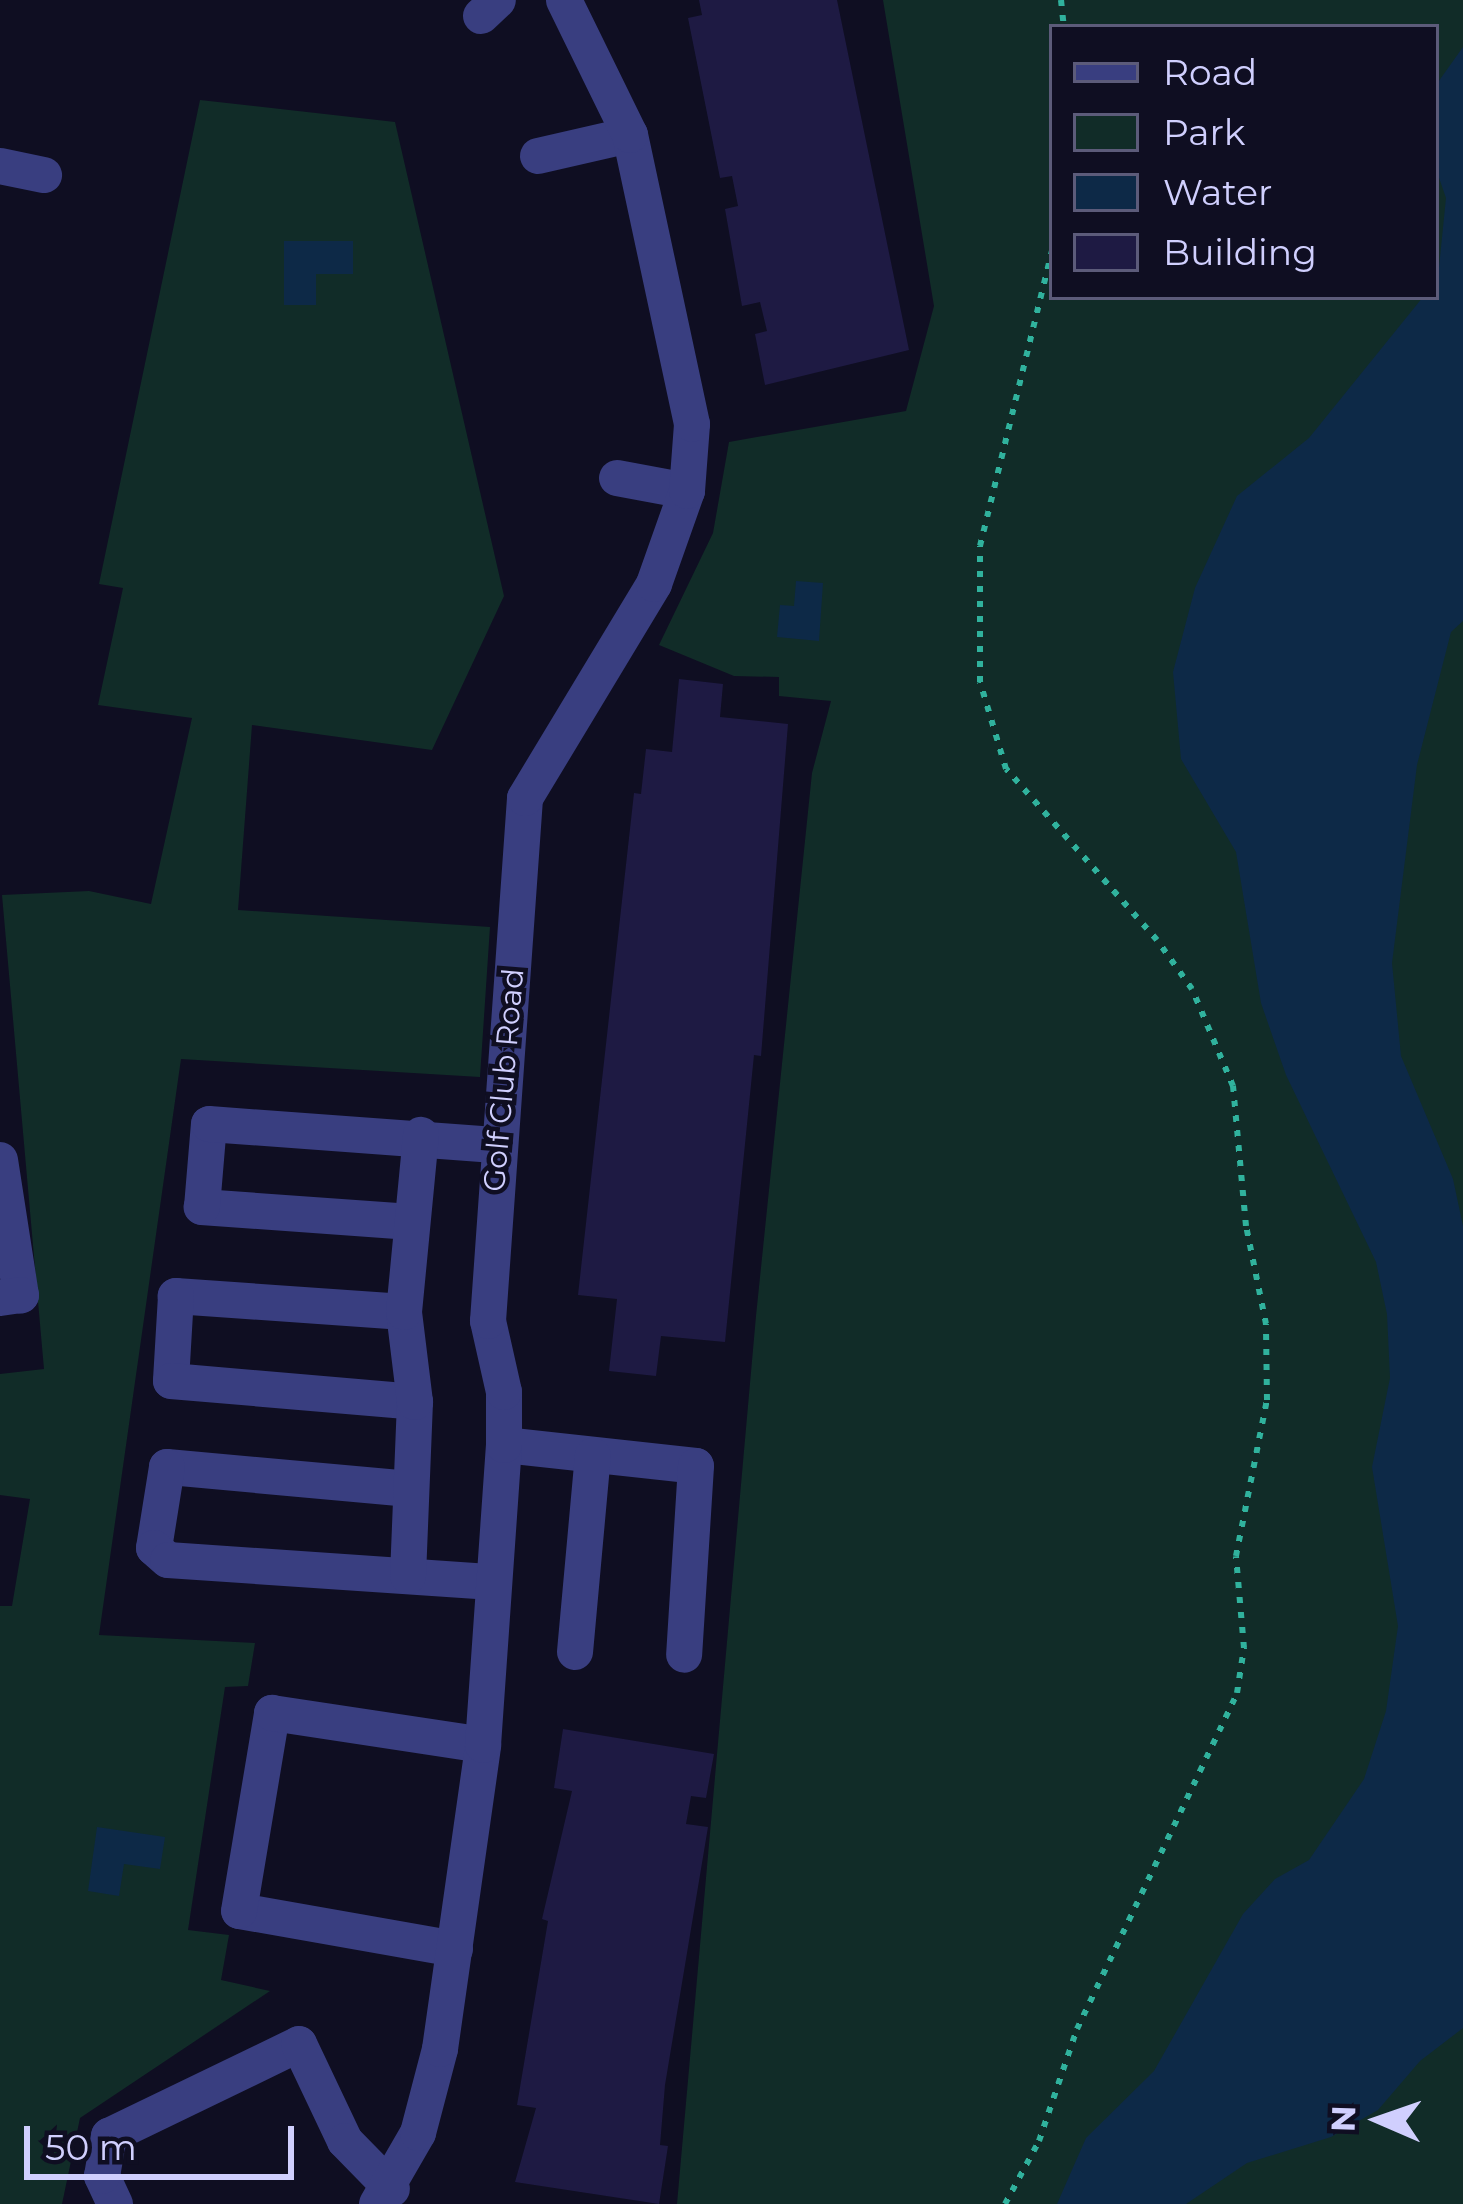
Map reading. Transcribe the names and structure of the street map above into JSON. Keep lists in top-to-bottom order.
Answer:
{
  "streets": {
    "street": ["Golf Club Road"]
  },
  "legend": [
    "Road",
    "Park",
    "Water",
    "Building"
  ],
  "scale_bar": "50 m",
  "north": "left"
}
